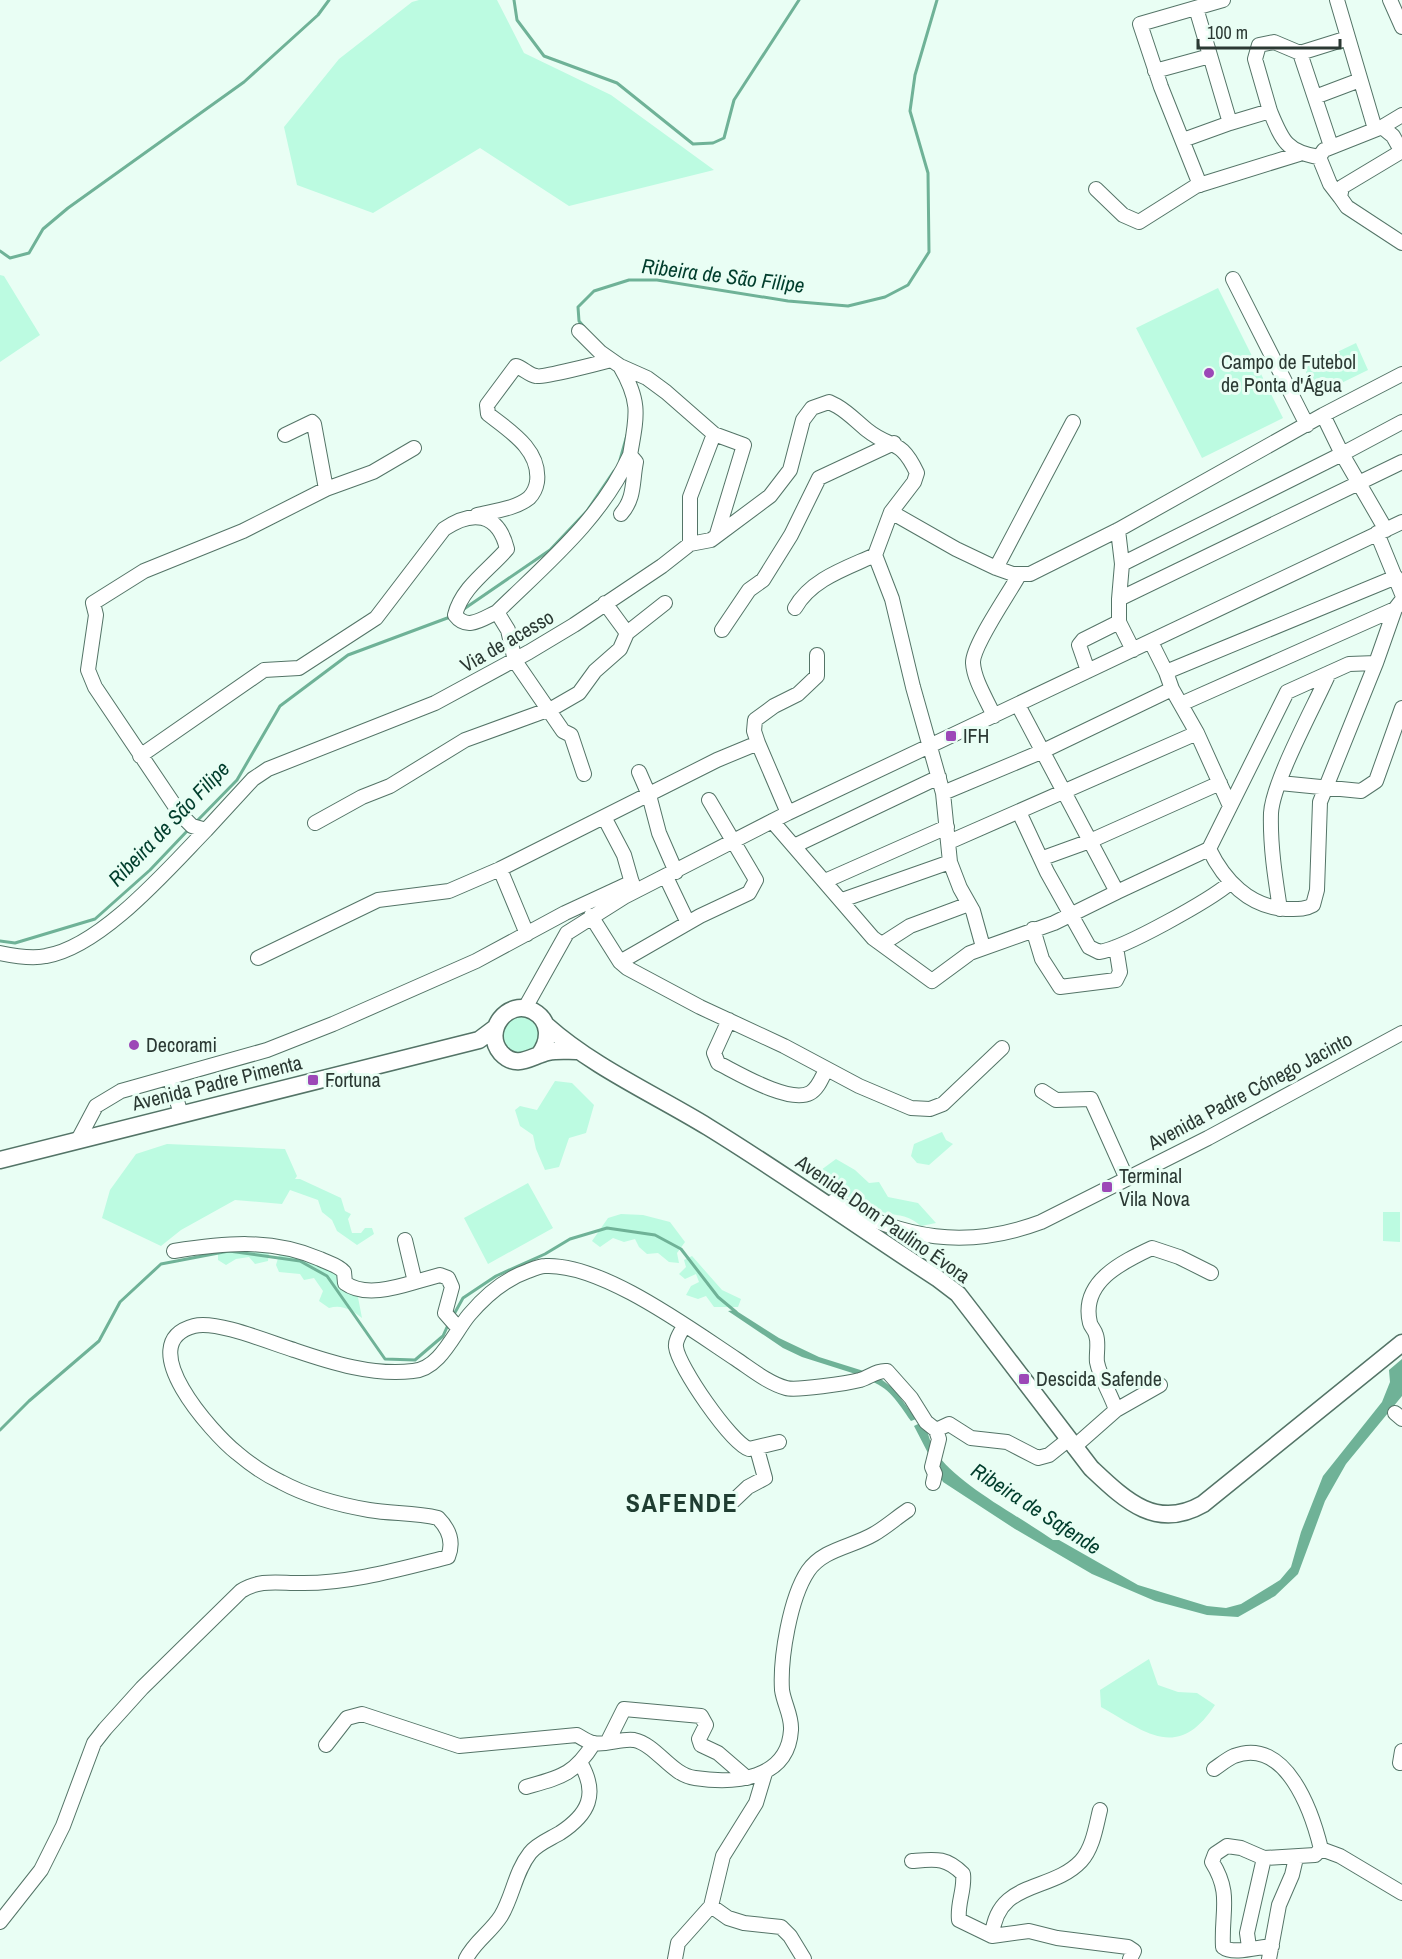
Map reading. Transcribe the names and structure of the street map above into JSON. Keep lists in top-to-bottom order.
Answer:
{
  "streets": {
    "main road": ["Avenida Padre Pimenta", "Avenida Dom Paulino Évora"],
    "street": ["Via de acesso", "Avenida Padre Cónego Jacinto"]
  },
  "crossings": [
    ["Avenida Padre Pimenta", "Avenida Dom Paulino Évora"],
    ["Avenida Padre Cónego Jacinto", "Avenida Dom Paulino Évora"]
  ],
  "districts": ["SAFENDE"],
  "water": ["Ribeira de São Filipe", "Ribeira de Safende"],
  "places": {
    "other": ["Campo de Futebol de Ponta d'Água", "Decorami"],
    "transit": [
      "IFH",
      "Fortuna",
      "Terminal Vila Nova",
      "Descida Safende"
    ]
  },
  "scale_bar": "100 m"
}
